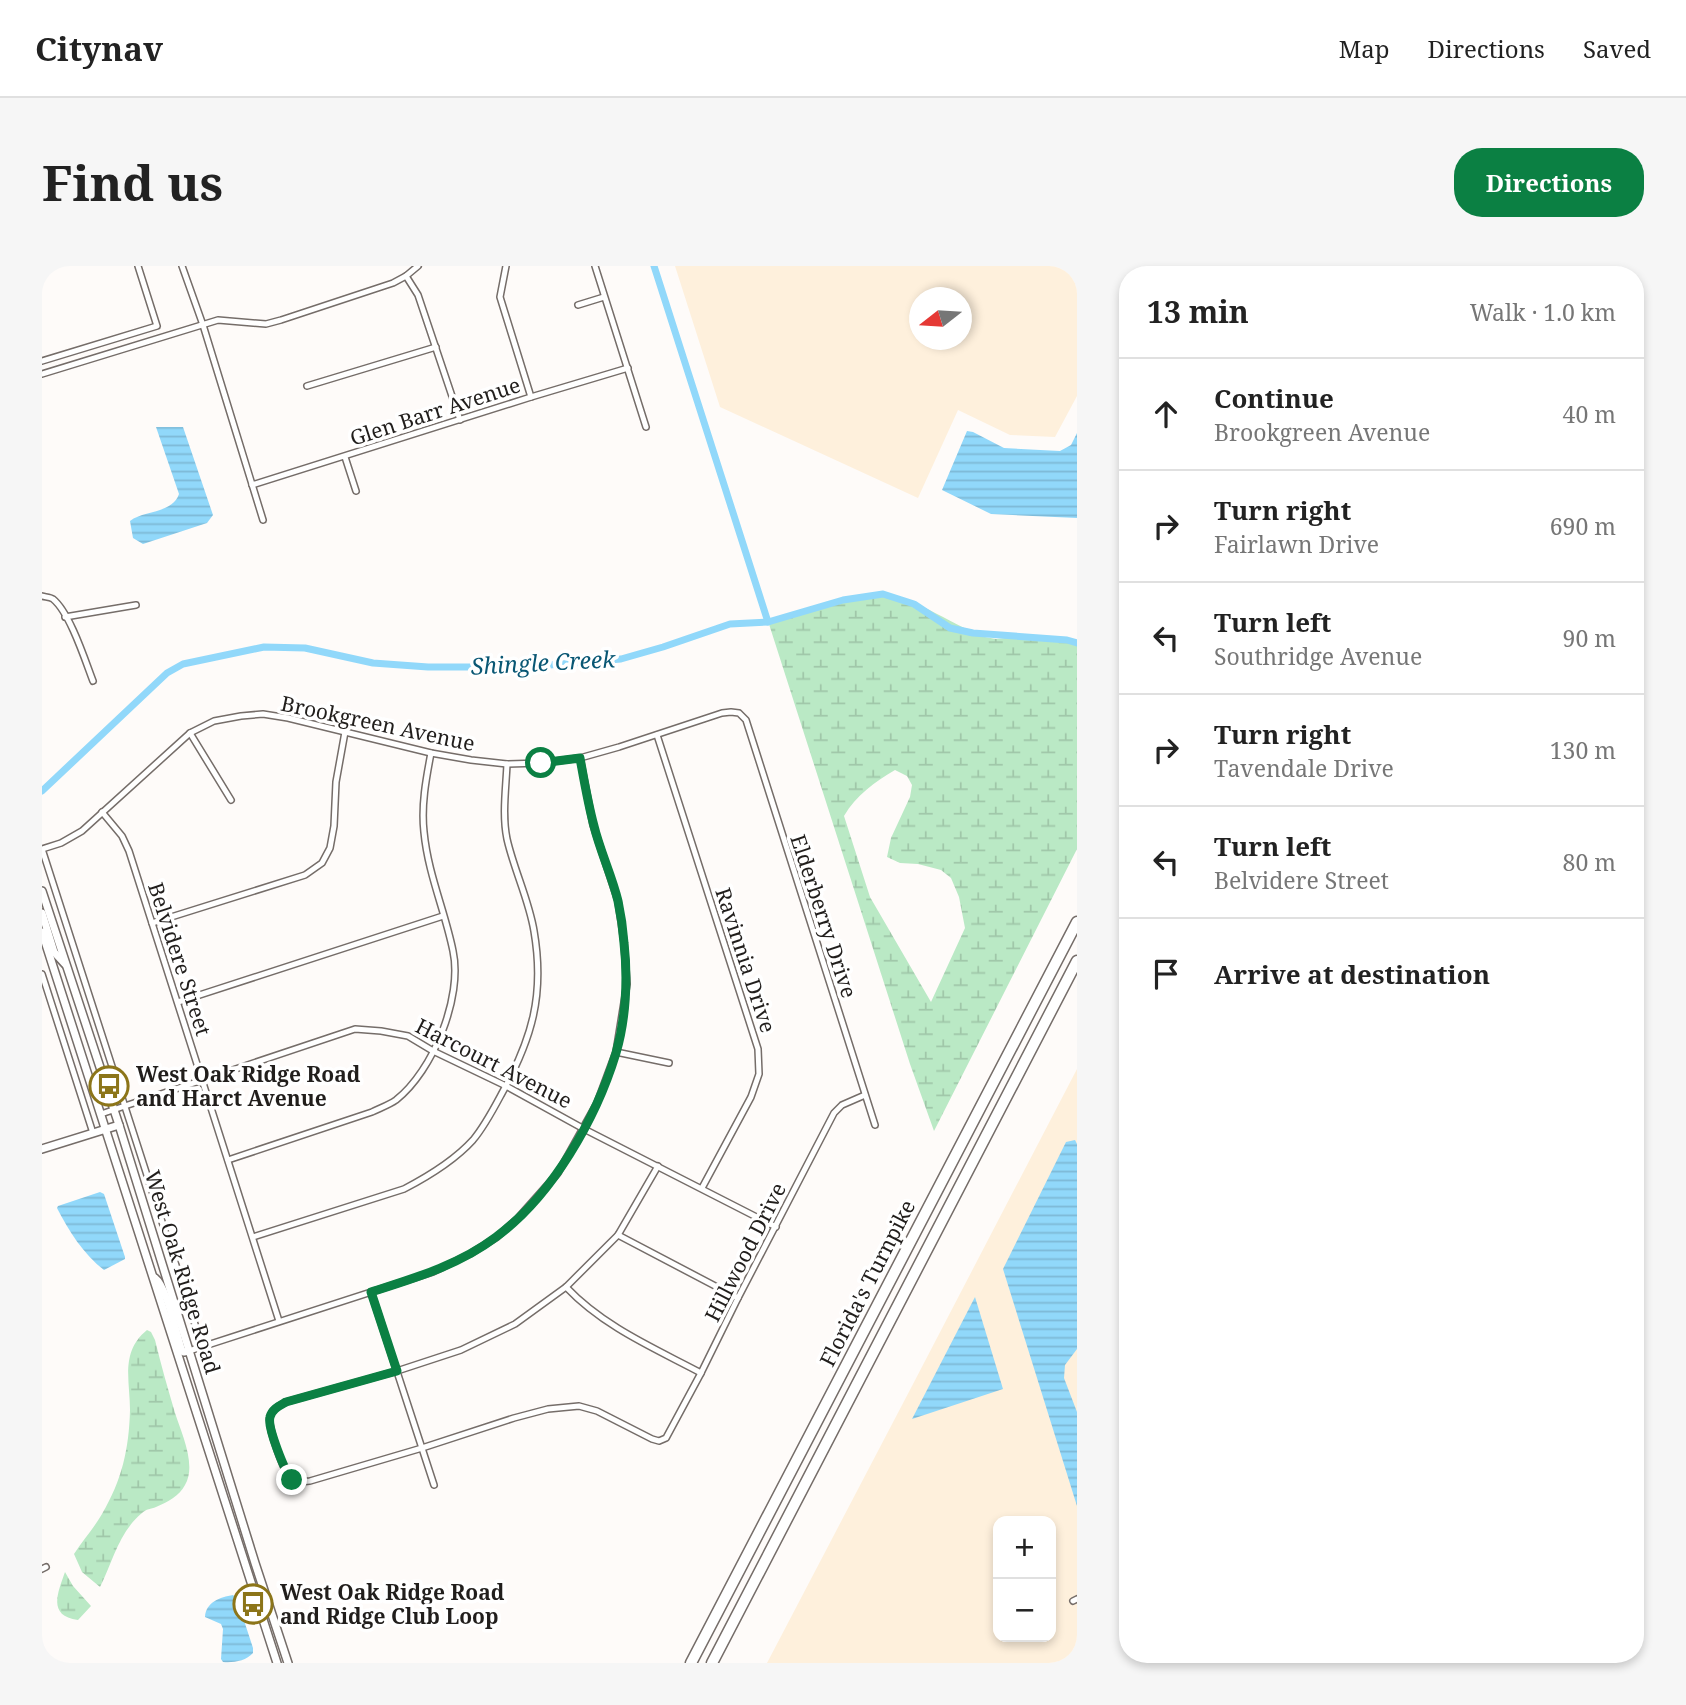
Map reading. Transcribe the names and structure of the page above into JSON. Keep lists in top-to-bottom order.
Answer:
{
  "streets": {
    "highway": ["Florida's Turnpike"],
    "street": [
      "Glen Barr Avenue",
      "Brookgreen Avenue",
      "Elderberry Drive",
      "Belvidere Street",
      "Ravinnia Drive",
      "Harcourt Avenue",
      "Hillwood Drive",
      "West Oak Ridge Road"
    ]
  },
  "crossings": [
    ["Brookgreen Avenue", "Elderberry Drive"],
    ["Brookgreen Avenue", "Belvidere Street"],
    ["Brookgreen Avenue", "Ravinnia Drive"],
    ["Elderberry Drive", "Hillwood Drive"],
    ["Belvidere Street", "Harcourt Avenue"],
    ["Ravinnia Drive", "Harcourt Avenue"],
    ["Harcourt Avenue", "Hillwood Drive"],
    ["Harcourt Avenue", "West Oak Ridge Road"]
  ],
  "water": ["Shingle Creek"],
  "places": {
    "bus stop": ["West Oak Ridge Road and Harct Avenue", "West Oak Ridge Road and Ridge Club Loop"]
  },
  "north": "left",
  "page": {
    "header": "Citynav",
    "nav": ["Map", "Directions", "Saved"],
    "buttons": "Directions",
    "title": "Find us",
    "heading": ["13 min", "Walk · 1.0 km"],
    "list": [
      ["Continue", "Brookgreen Avenue", "40 m"],
      ["Turn right", "Fairlawn Drive", "690 m"],
      ["Turn left", "Southridge Avenue", "90 m"],
      ["Turn right", "Tavendale Drive", "130 m"],
      ["Turn left", "Belvidere Street", "80 m"],
      "Arrive at destination"
    ],
    "map_buttons": ["+", "−"]
  }
}
